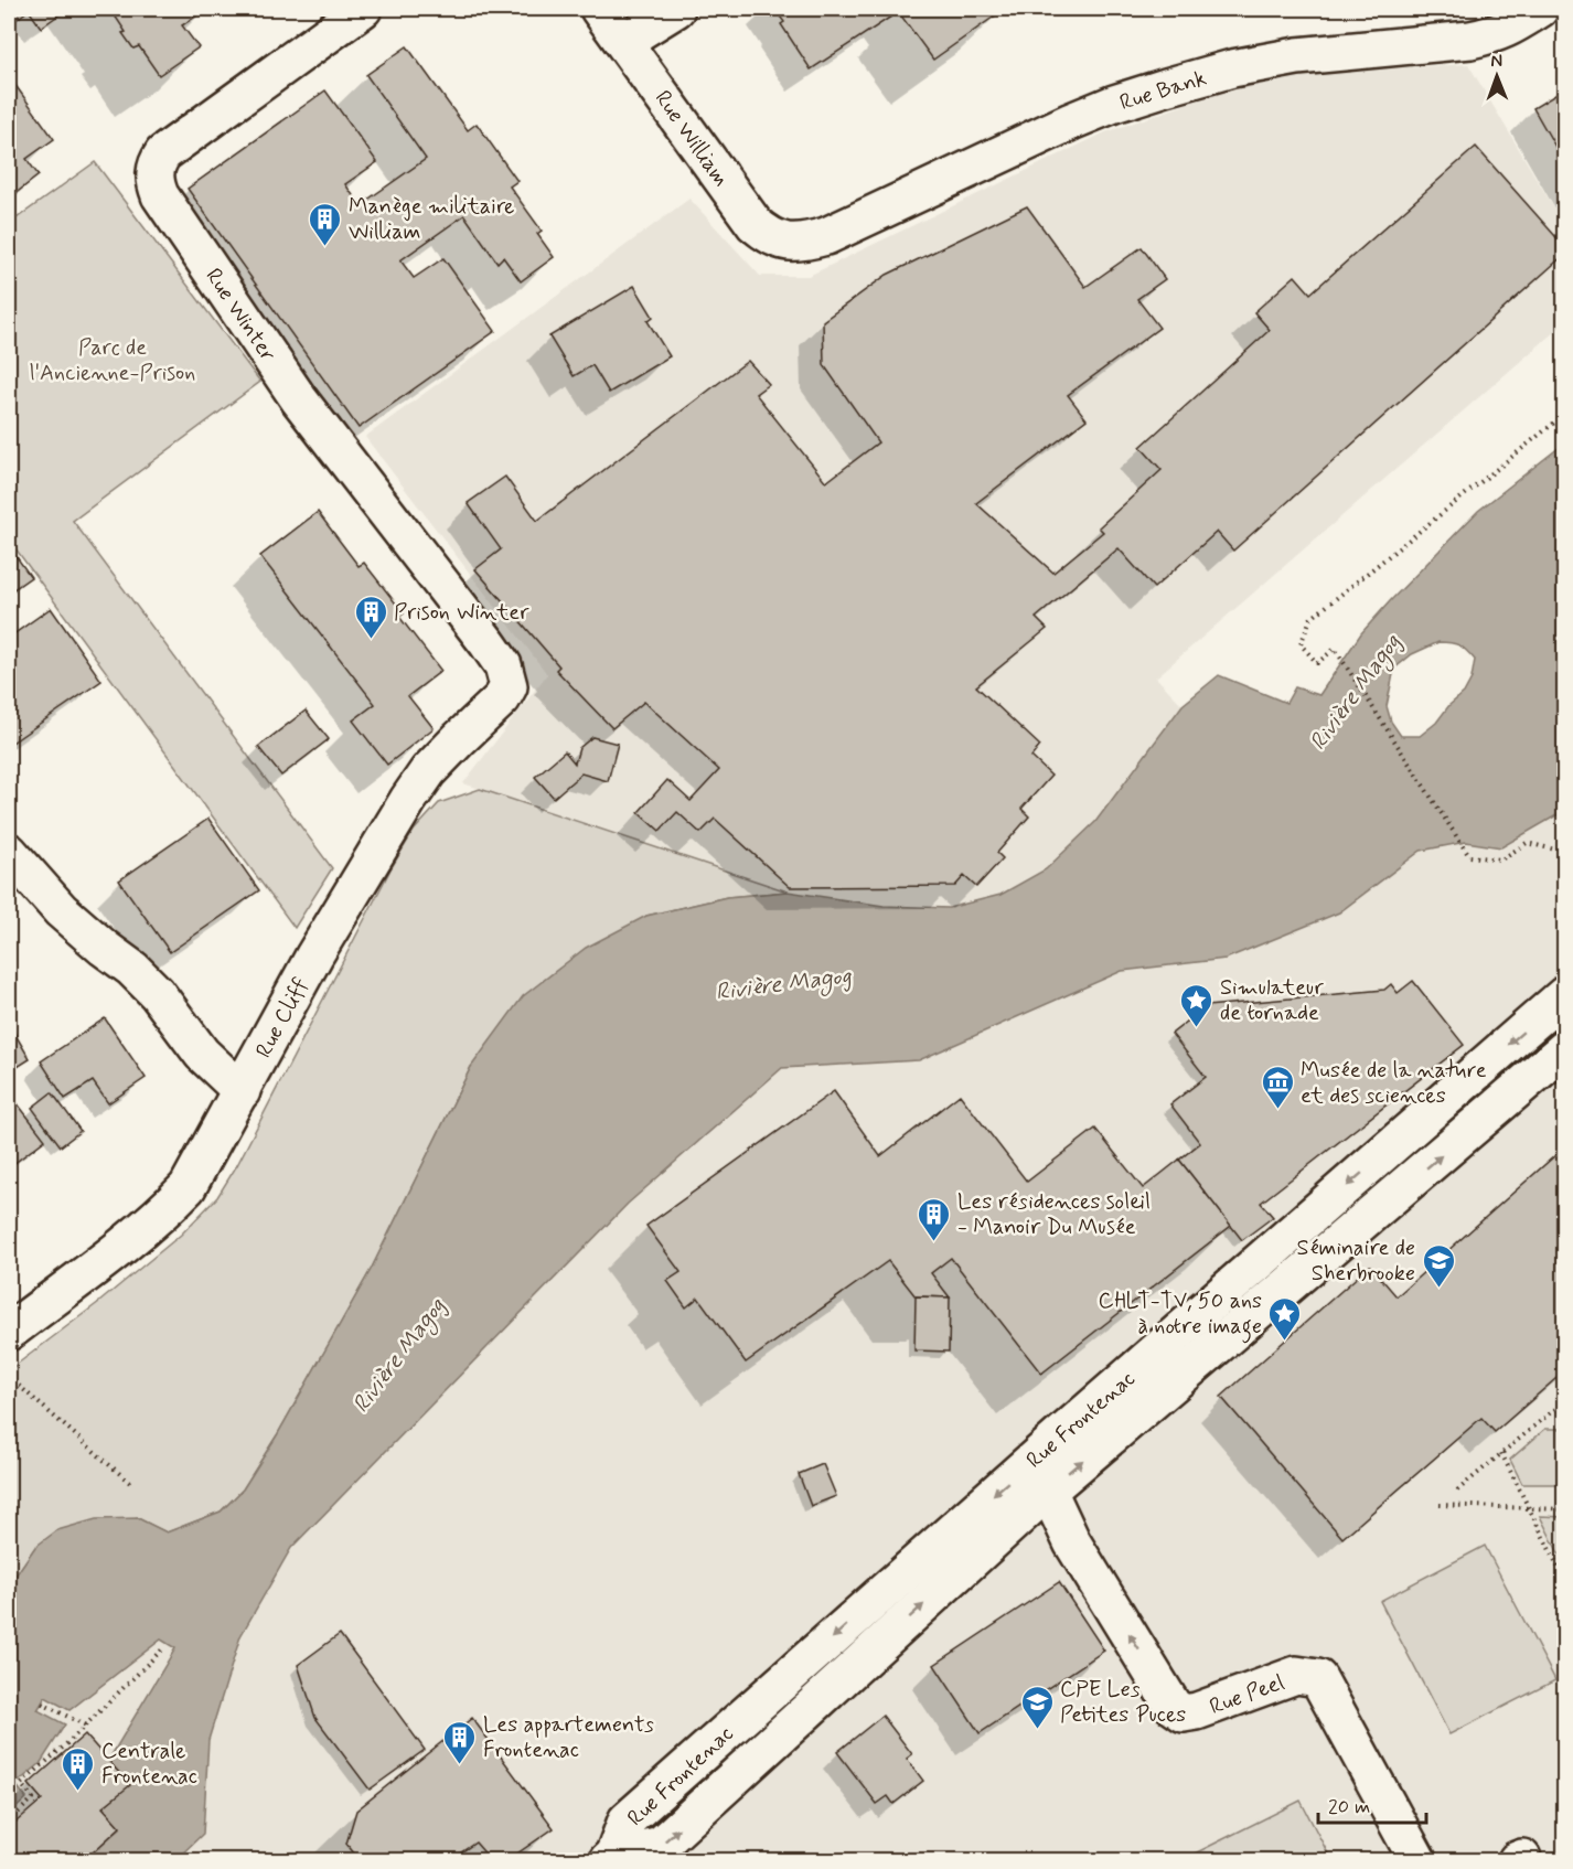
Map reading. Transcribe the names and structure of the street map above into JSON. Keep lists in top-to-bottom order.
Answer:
{
  "streets": {
    "street": [
      "Rue Bank",
      "Rue William",
      "Rue Winter",
      "Rue Cliff",
      "Rue Frontenac",
      "Rue Peel"
    ]
  },
  "crossings": [
    ["Rue Bank", "Rue William"],
    ["Rue Winter", "Rue Cliff"],
    ["Rue Frontenac", "Rue Peel"]
  ],
  "one_way": ["Rue Peel"],
  "water": ["Rivière Magog"],
  "parks": ["Parc de l'Ancienne-Prison"],
  "places": {
    "building": [
      "Manège militaire William",
      "Prison Winter",
      "Les résidences soleil - Manoir Du Musée",
      "Les appartements Frontenac",
      "Centrale Frontenac"
    ],
    "place": ["Simulateur de tornade", "CHLT-TV, 50 ans à notre image"],
    "museum": ["Musée de la nature et des sciences"],
    "school or university": ["Séminaire de Sherbrooke", "CPE Les Petites Puces"]
  },
  "scale_bar": "20 m",
  "north": "top"
}
